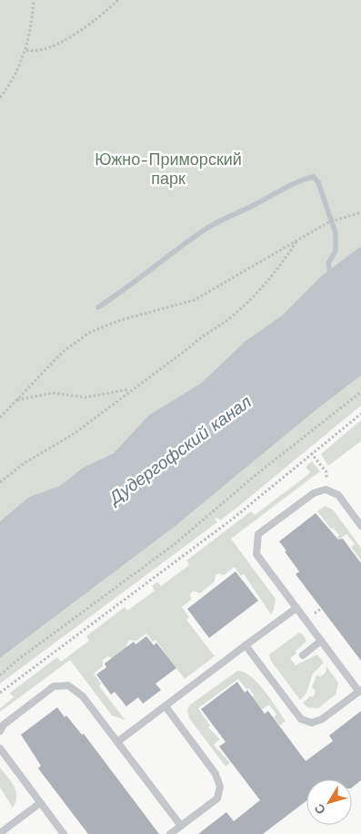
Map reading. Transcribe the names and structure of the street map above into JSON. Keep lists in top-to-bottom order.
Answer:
{
  "water": ["Дудергофский канал"],
  "parks": ["Южно-Приморский парк"],
  "north": "bottom left"
}
